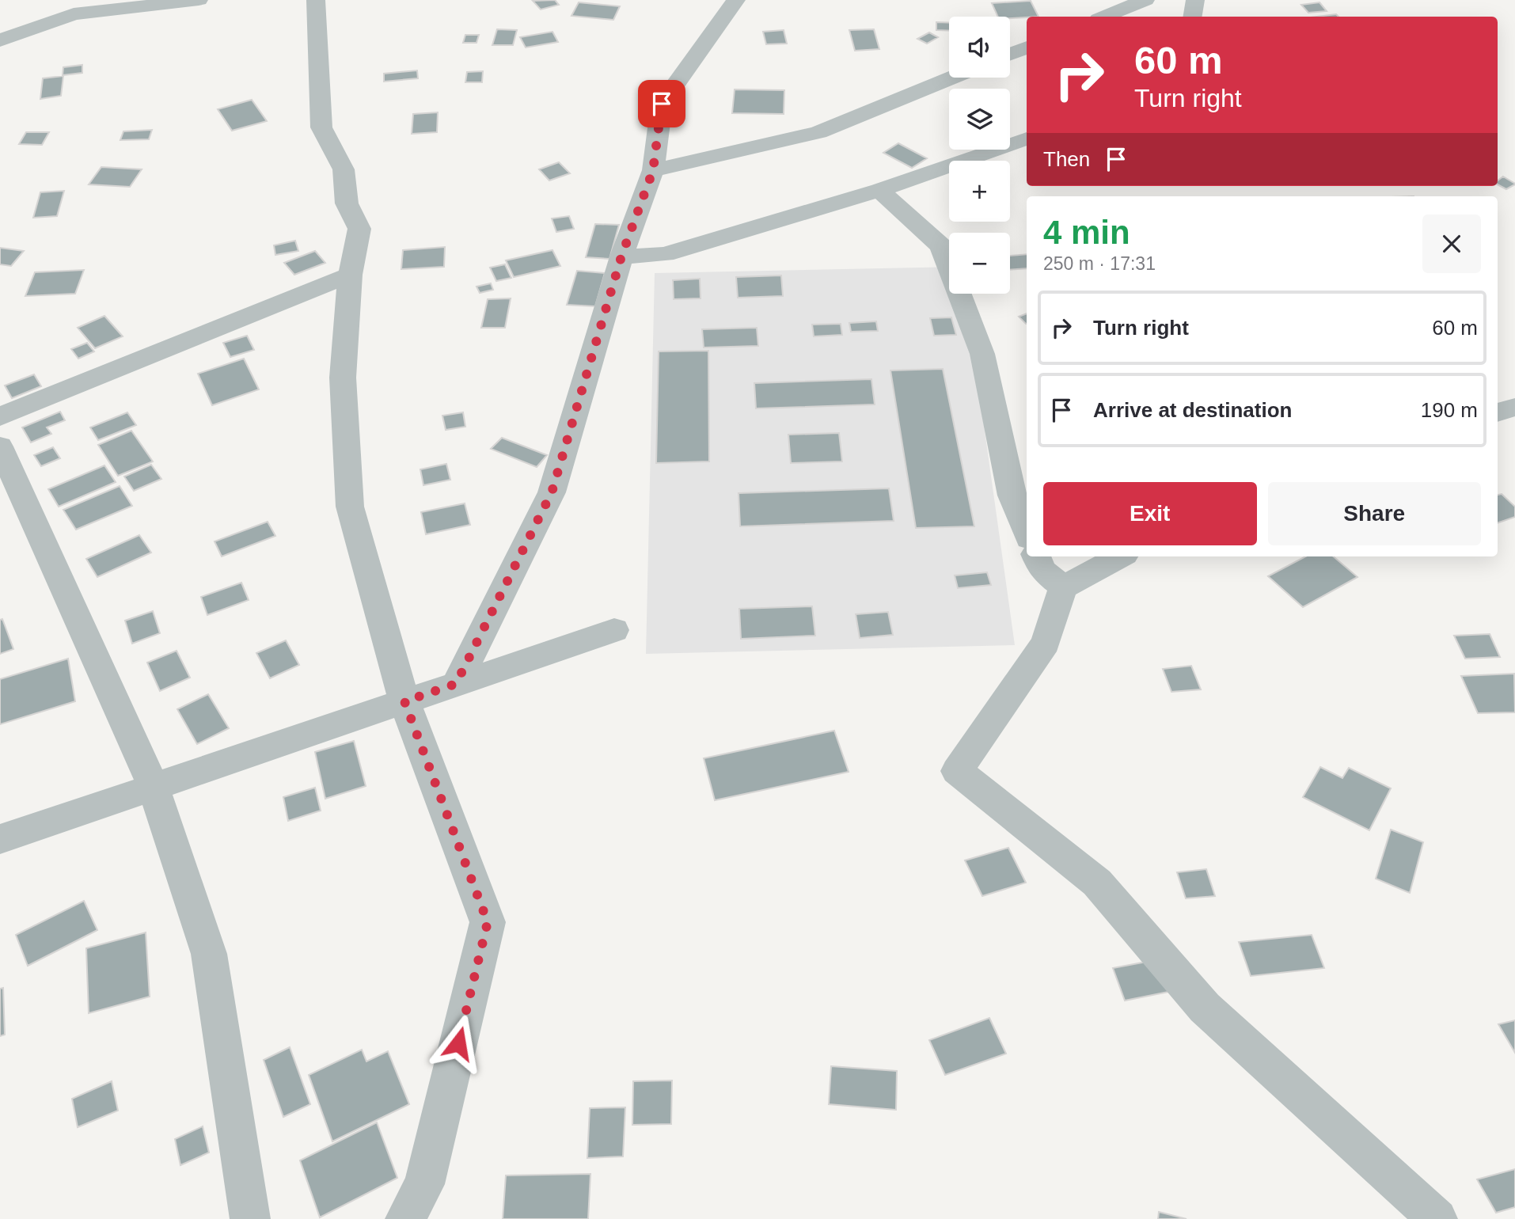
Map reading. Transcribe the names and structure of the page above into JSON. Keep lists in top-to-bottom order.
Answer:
{
  "page": {
    "map_buttons": ["+", "−"],
    "turn": ["60 m", "Turn right"],
    "then": "Then",
    "heading": ["4 min", "250 m · 17:31"],
    "list": [
      {
        "name": "Turn right",
        "value": "60 m"
      },
      {
        "name": "Arrive at destination",
        "value": "190 m"
      }
    ],
    "buttons": ["Exit", "Share"]
  }
}
